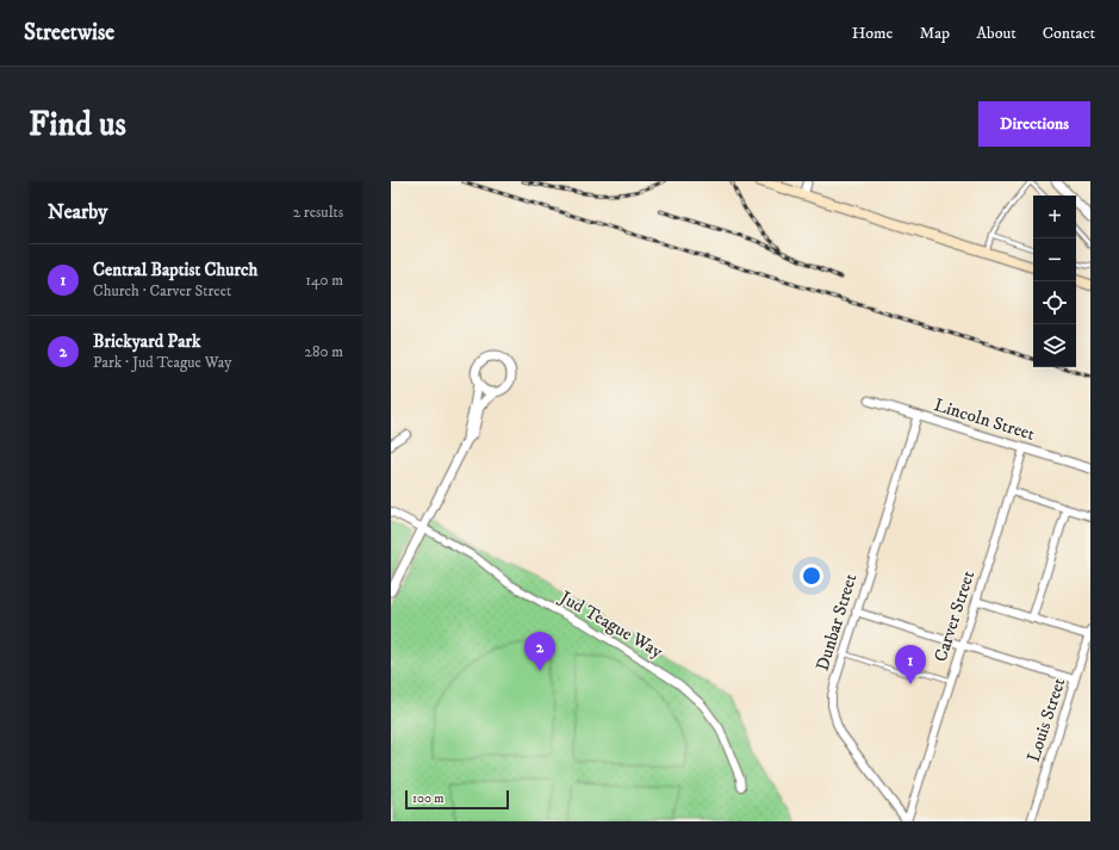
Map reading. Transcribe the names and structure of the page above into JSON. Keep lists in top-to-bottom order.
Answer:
{
  "streets": {
    "street": [
      "Lincoln Street",
      "Carver Street",
      "Dunbar Street",
      "Jud Teague Way",
      "Louis Street"
    ]
  },
  "crossings": [
    ["Lincoln Street", "Carver Street"],
    ["Lincoln Street", "Dunbar Street"],
    ["Carver Street", "Dunbar Street"]
  ],
  "scale_bar": "100 m",
  "page": {
    "header": "Streetwise",
    "nav": [
      "Home",
      "Map",
      "About",
      "Contact"
    ],
    "buttons": "Directions",
    "title": "Find us",
    "heading": ["Nearby", "2 results"],
    "map_buttons": ["+", "−"],
    "list": [
      {
        "mark": "1",
        "name": "Central Baptist Church",
        "note": "Church · Carver Street",
        "value": "140 m"
      },
      {
        "mark": "2",
        "name": "Brickyard Park",
        "note": "Park · Jud Teague Way",
        "value": "280 m"
      }
    ],
    "pins": ["2", "1"],
    "scale": "100 m"
  }
}
